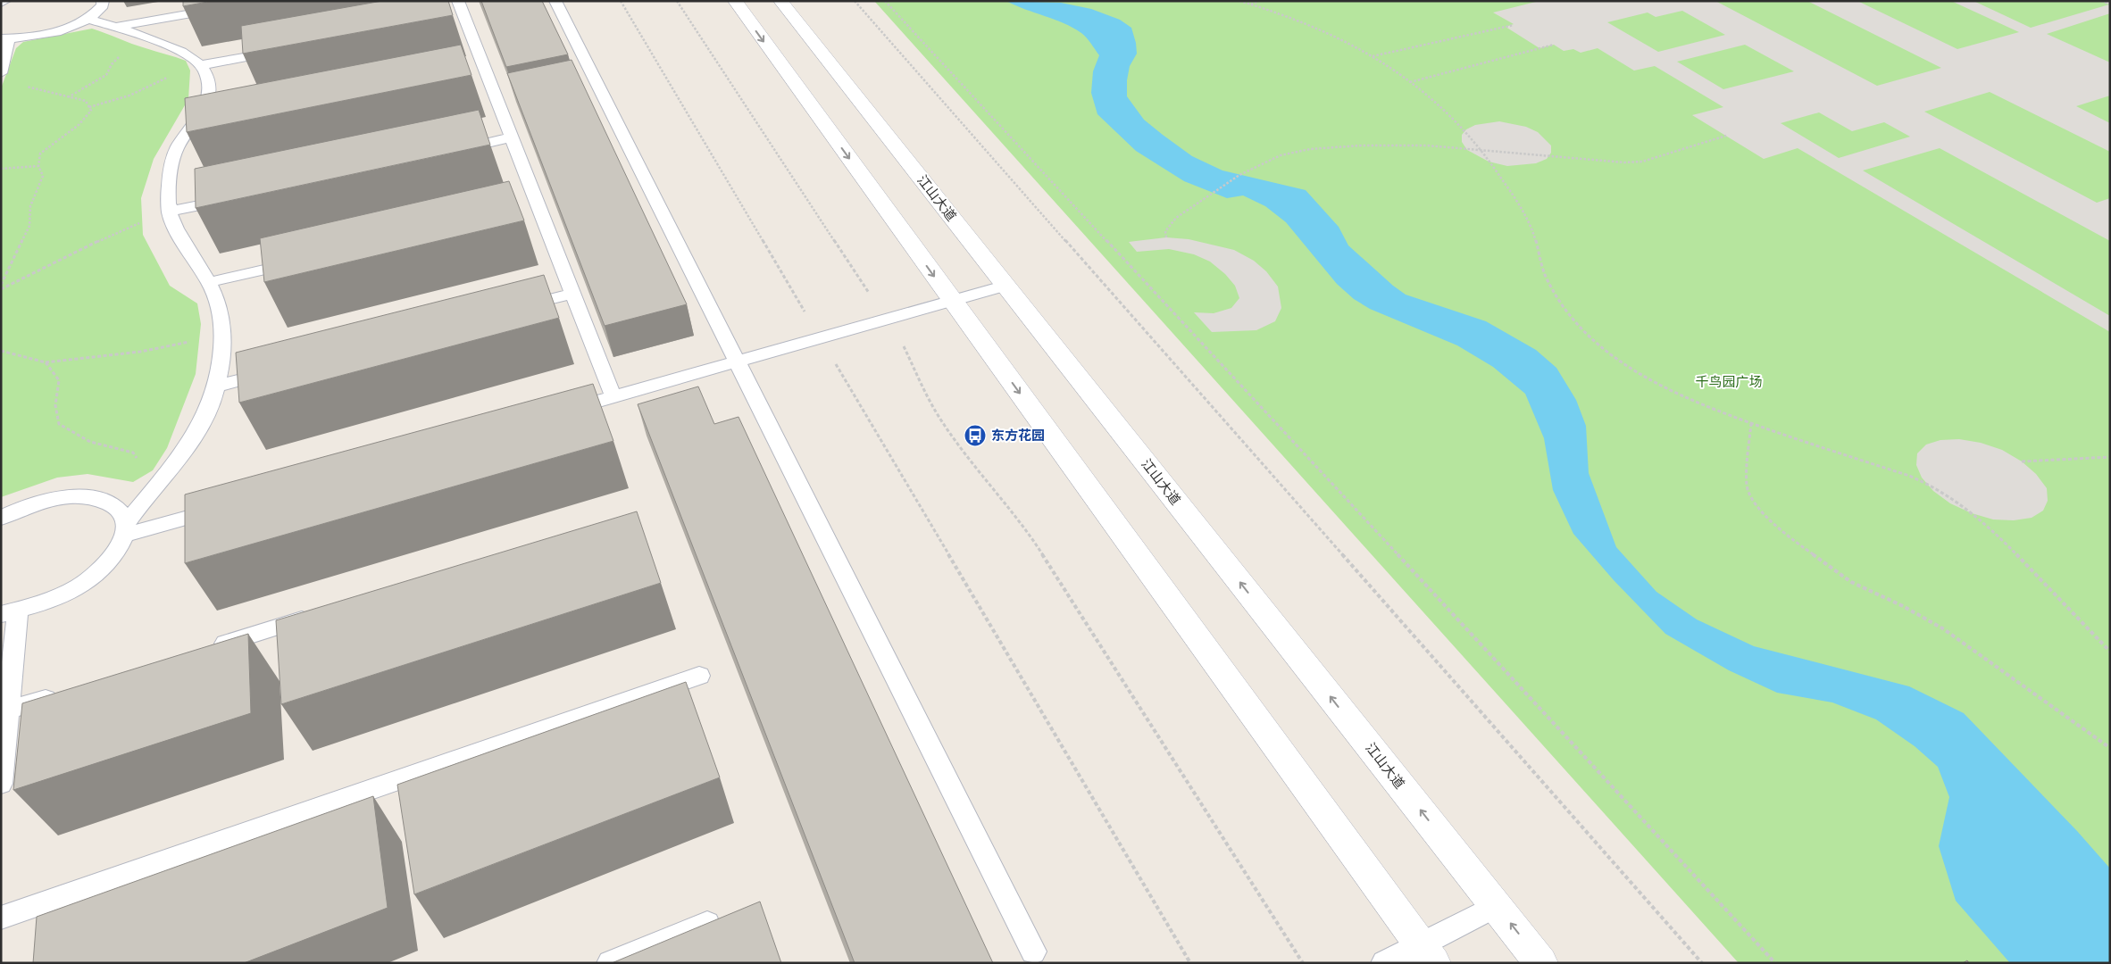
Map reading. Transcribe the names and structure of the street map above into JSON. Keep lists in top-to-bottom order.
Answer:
{
  "streets": {
    "main road": ["江山大道"]
  },
  "parks": ["千鸟园广场"],
  "places": {
    "bus stop": ["东方花园"]
  }
}
